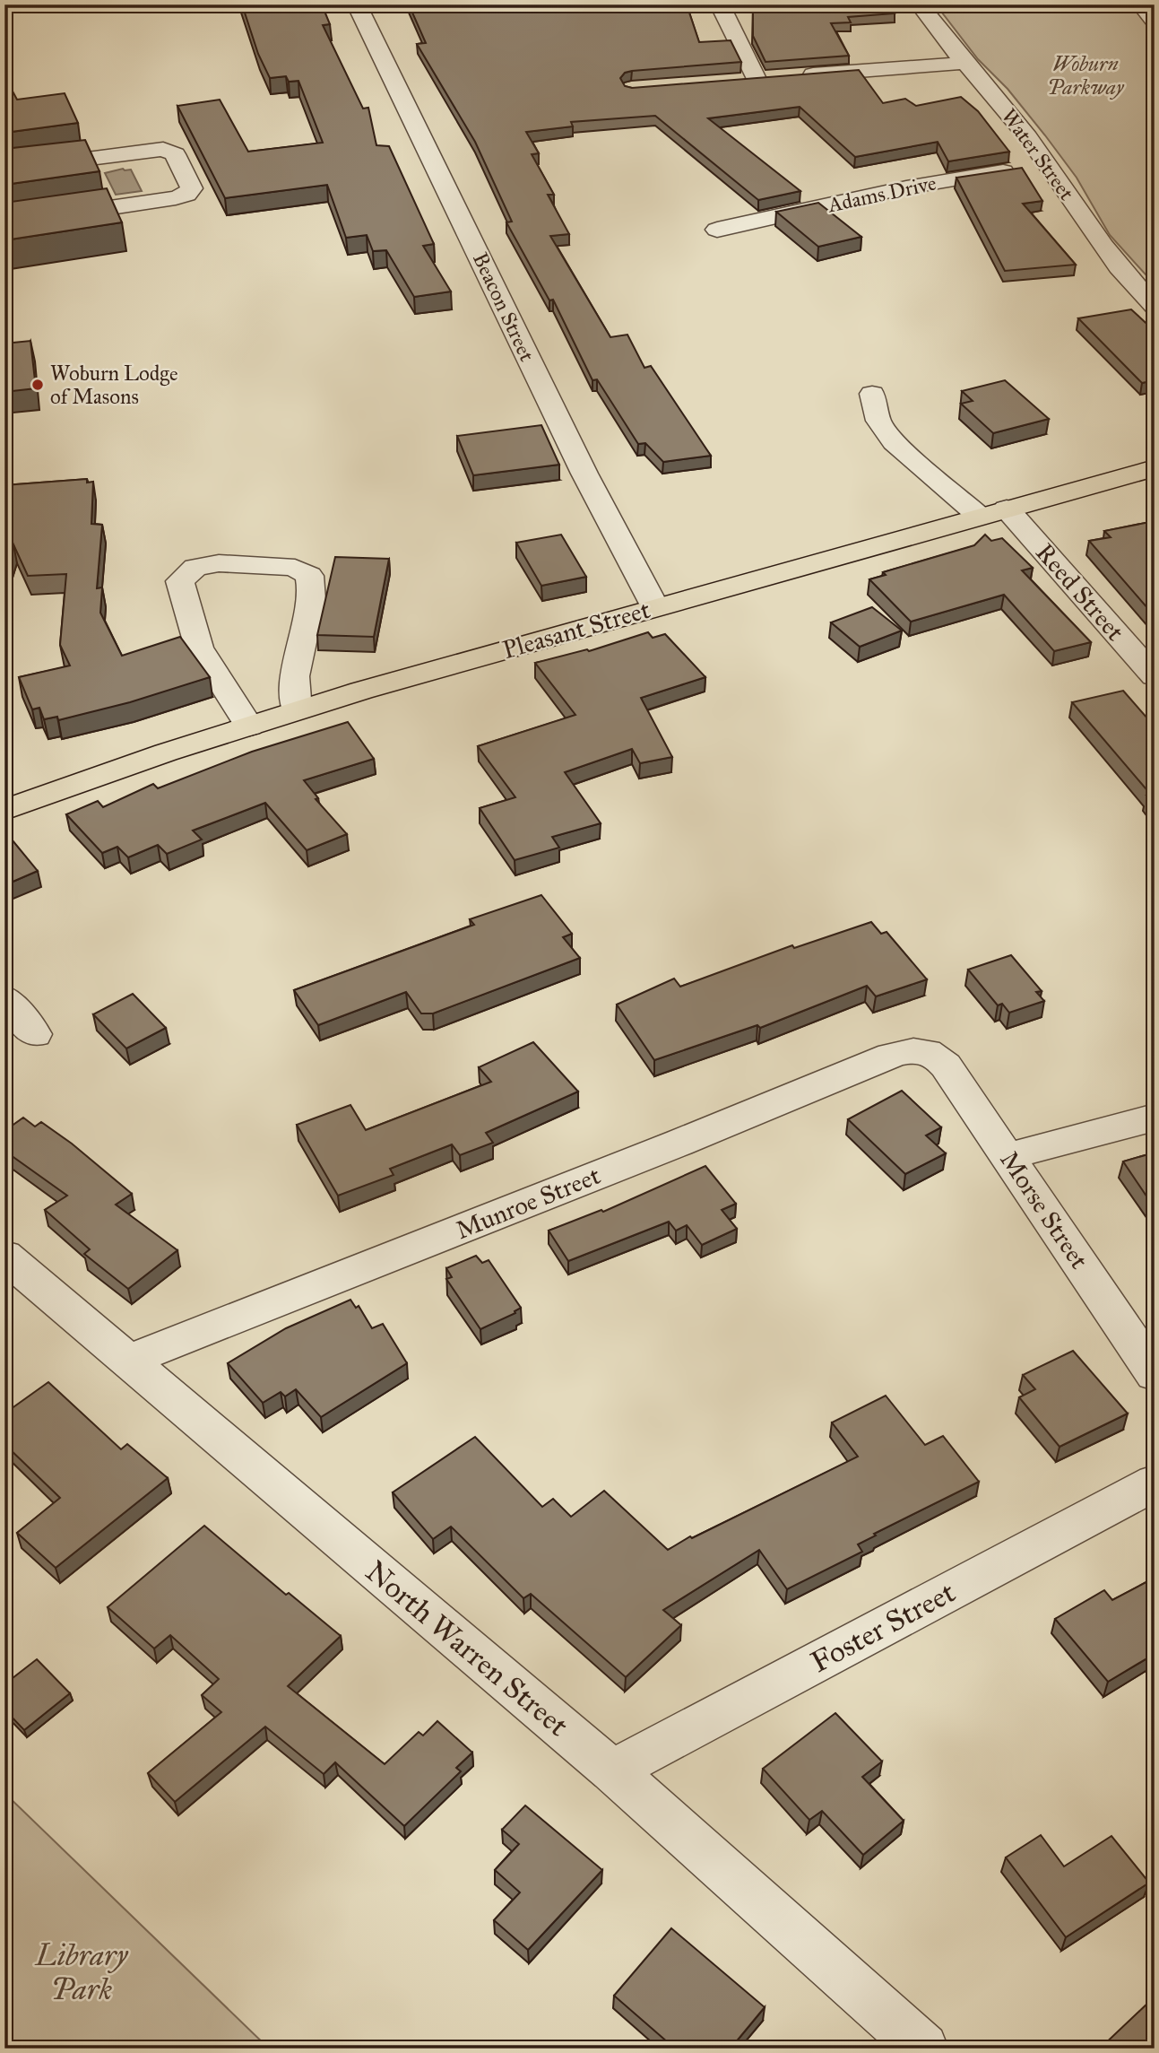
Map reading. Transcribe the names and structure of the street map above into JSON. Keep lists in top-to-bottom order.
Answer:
{
  "streets": {
    "main road": ["Pleasant Street"],
    "street": [
      "Water Street",
      "Adams Drive",
      "Beacon Street",
      "Reed Street",
      "Munroe Street",
      "Morse Street",
      "Foster Street",
      "North Warren Street"
    ]
  },
  "crossings": [
    ["Water Street", "Adams Drive"],
    ["Beacon Street", "Pleasant Street"],
    ["Reed Street", "Pleasant Street"],
    ["Munroe Street", "Morse Street"],
    ["Munroe Street", "North Warren Street"],
    ["Foster Street", "North Warren Street"]
  ],
  "parks": ["Woburn Parkway", "Library Park"],
  "places": ["Woburn Lodge of Masons"]
}
